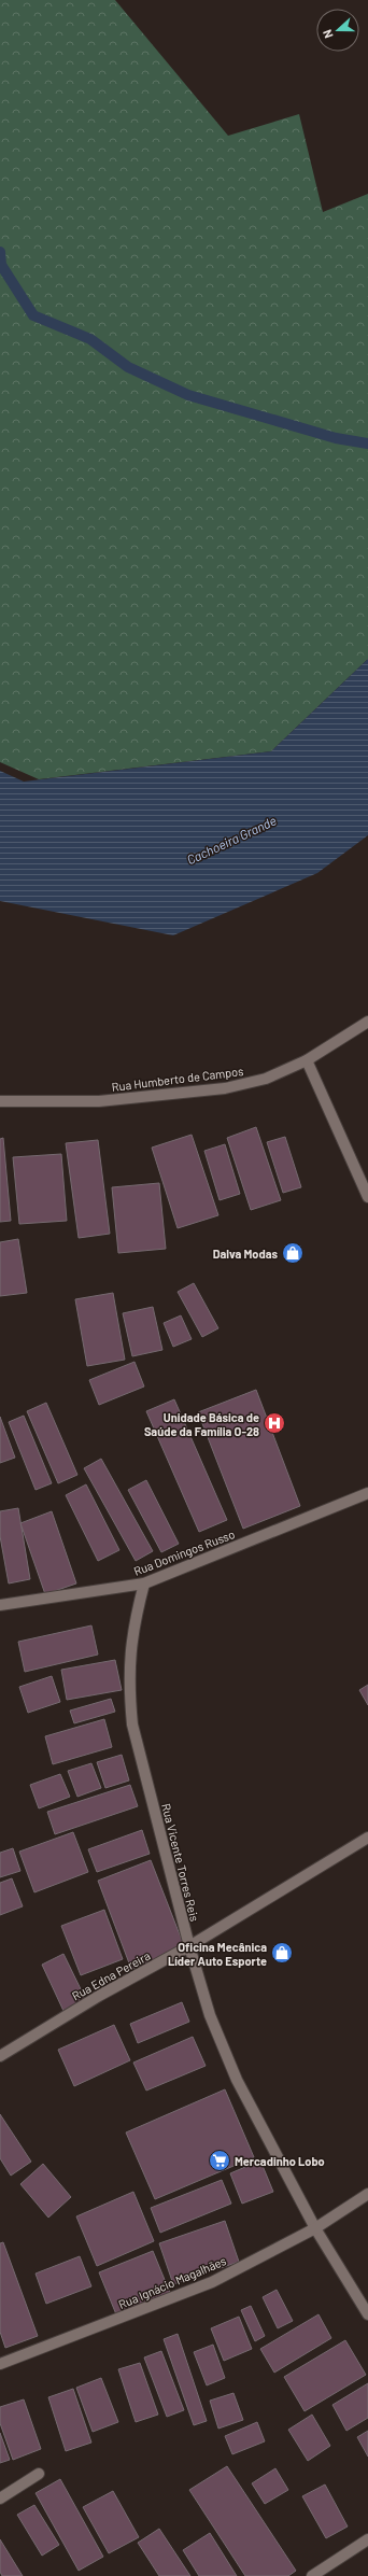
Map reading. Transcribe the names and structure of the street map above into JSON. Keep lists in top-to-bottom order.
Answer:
{
  "streets": {
    "street": [
      "Rua Humberto de Campos",
      "Rua Domingos Russo",
      "Rua Vicente Torres Reis",
      "Rua Edna Pereira",
      "Rua Ignácio Magalhães"
    ]
  },
  "crossings": [
    ["Rua Domingos Russo", "Rua Vicente Torres Reis"],
    ["Rua Vicente Torres Reis", "Rua Edna Pereira"],
    ["Rua Vicente Torres Reis", "Rua Ignácio Magalhães"]
  ],
  "water": ["Cachoeira Grande"],
  "places": {
    "shop": ["Dalva Modas", "Oficina Mecânica Líder Auto Esporte"],
    "hospital": ["Unidade Básica de Saúde da Família O-28"],
    "supermarket": ["Mercadinho Lobo"]
  },
  "north": "left"
}
